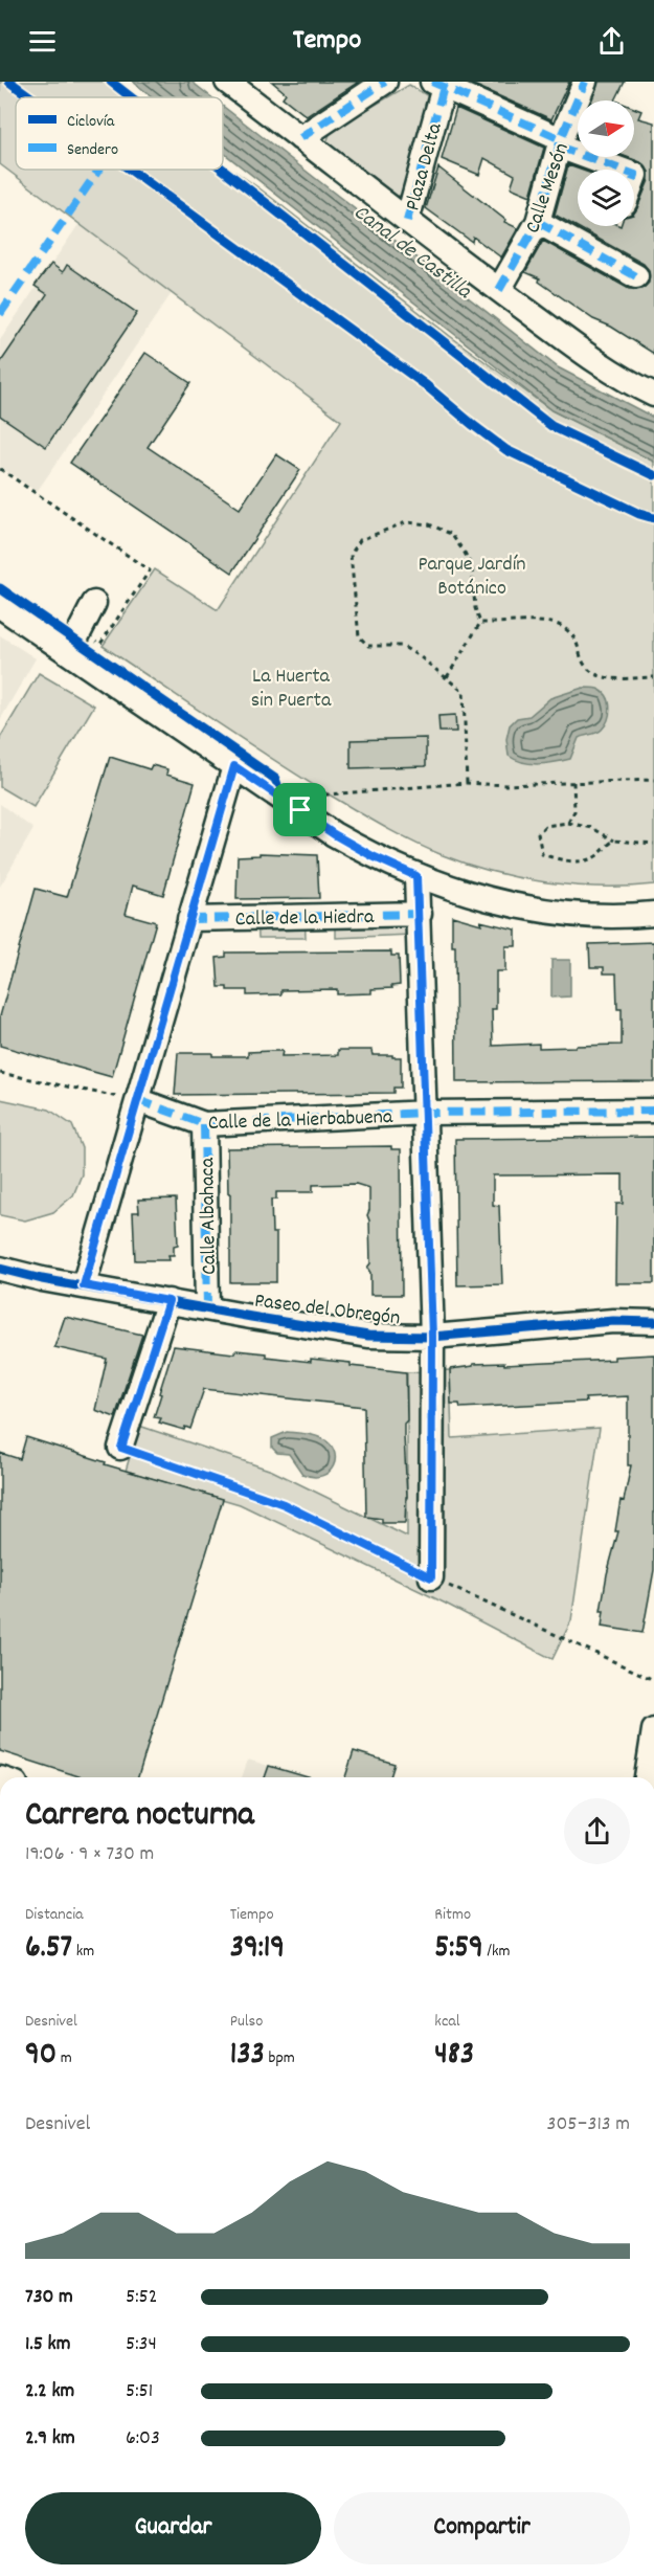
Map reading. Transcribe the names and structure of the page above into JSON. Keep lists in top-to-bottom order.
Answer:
{
  "streets": {
    "street": [
      "Plaza Delta",
      "Calle Mesón",
      "Calle de la Hiedra",
      "Calle de la Hierbabuena",
      "Calle Albahaca",
      "Paseo del Obregón"
    ]
  },
  "crossings": [
    ["Calle de la Hierbabuena", "Calle Albahaca"],
    ["Calle Albahaca", "Paseo del Obregón"]
  ],
  "water": ["Canal de Castilla"],
  "parks": ["Parque Jardín Botánico", "La Huerta sin Puerta"],
  "legend": ["Ciclovía", "Sendero"],
  "north": "right",
  "page": {
    "header": "Tempo",
    "heading": ["Carrera nocturna", "19:06 · 9 × 730 m"],
    "stats": [
      ["Distancia", "6.57 km"],
      ["Tiempo", "39:19"],
      ["Ritmo", "5:59 /km"],
      ["Desnivel", "90 m"],
      ["Pulso", "133 bpm"],
      ["kcal", "483"]
    ],
    "chart": ["Desnivel", "305–313 m"],
    "list": [
      {
        "name": "730 m",
        "note": "5:52"
      },
      {
        "name": "1.5 km",
        "note": "5:34"
      },
      {
        "name": "2.2 km",
        "note": "5:51"
      },
      {
        "name": "2.9 km",
        "note": "6:03"
      }
    ],
    "buttons": ["Guardar", "Compartir"]
  }
}
